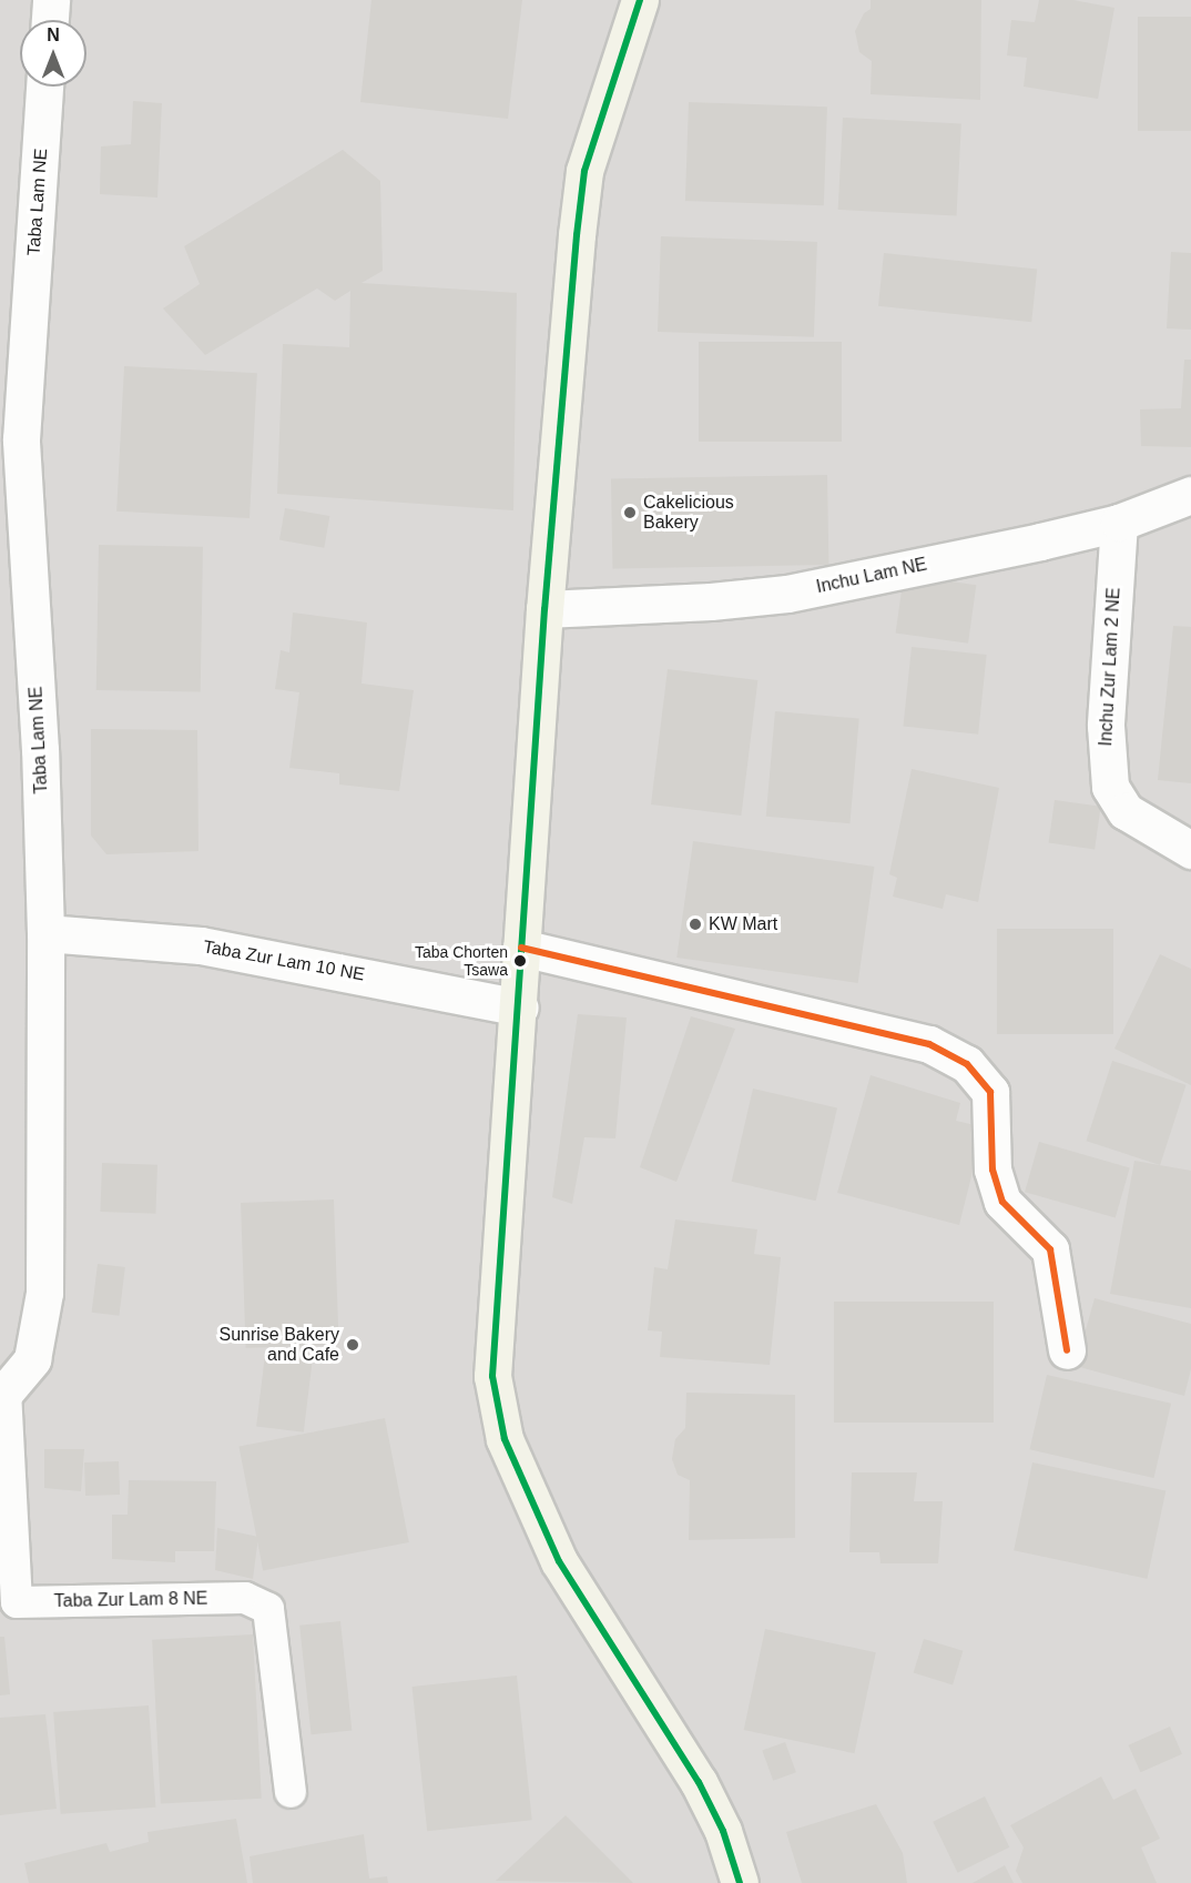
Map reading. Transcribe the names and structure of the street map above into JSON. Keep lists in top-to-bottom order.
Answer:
{
  "streets": {
    "street": [
      "Taba Lam NE",
      "Inchu Lam NE",
      "Inchu Zur Lam 2 NE",
      "Taba Zur Lam 10 NE"
    ],
    "lane": ["Taba Zur Lam 8 NE"]
  },
  "crossings": [
    ["Taba Lam NE", "Taba Zur Lam 10 NE"],
    ["Taba Lam NE", "Taba Zur Lam 8 NE"],
    ["Inchu Lam NE", "Inchu Zur Lam 2 NE"]
  ],
  "places": [
    "Cakelicious Bakery",
    "KW Mart",
    "Taba Chorten Tsawa",
    "Sunrise Bakery and Cafe"
  ],
  "north": "top"
}
